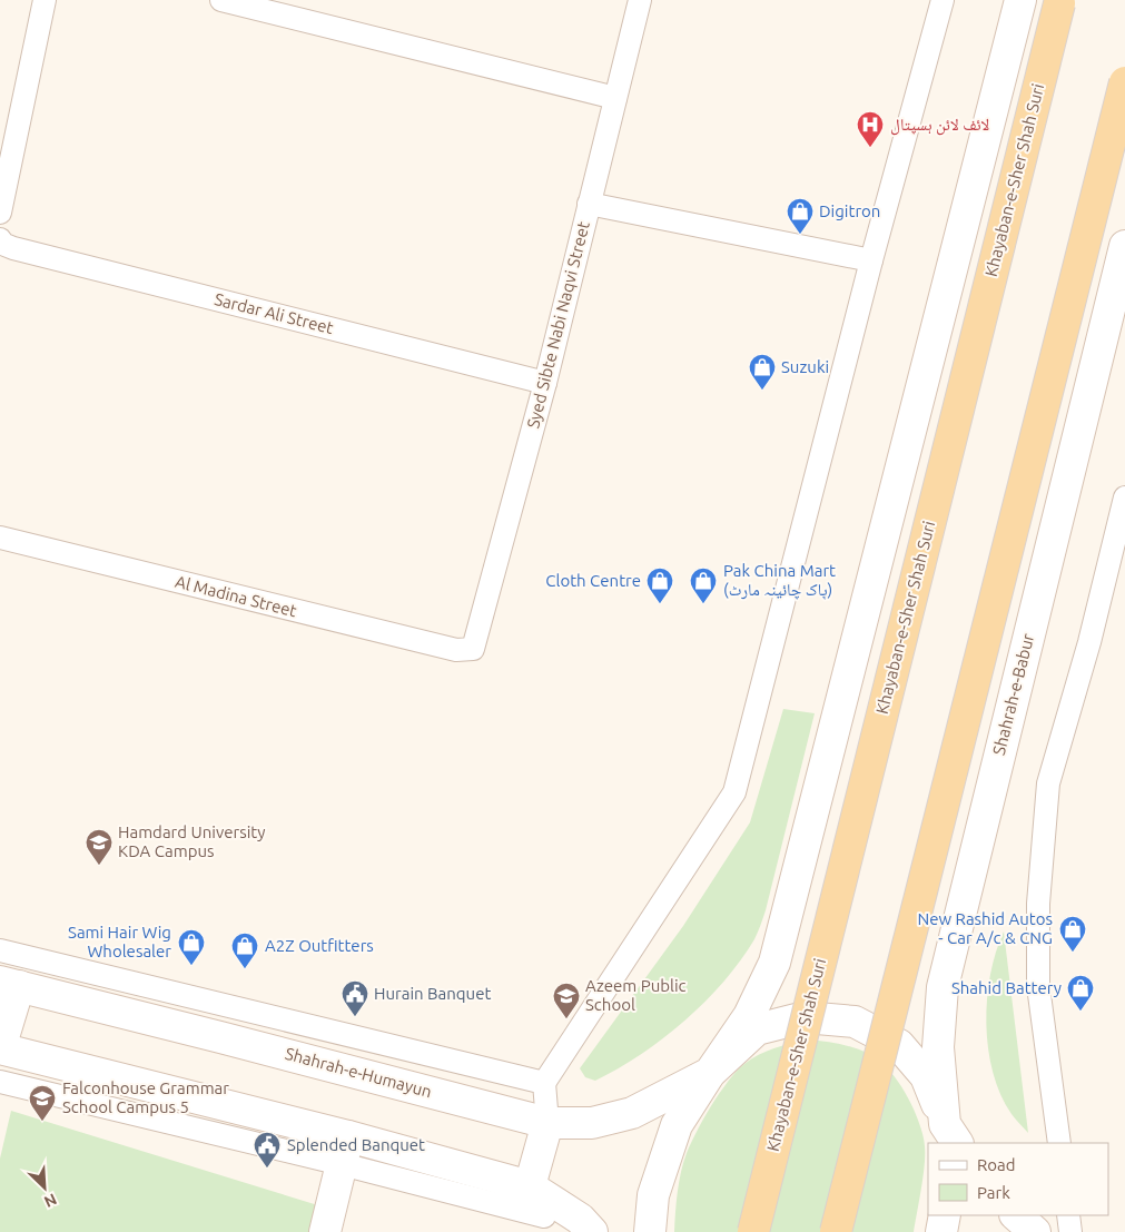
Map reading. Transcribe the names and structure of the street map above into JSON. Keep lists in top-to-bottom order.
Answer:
{
  "streets": {
    "main road": ["Khayaban-e-Sher Shah Suri", "Shahrah-e-Babur", "Shahrah-e-Humayun"],
    "street": ["Sardar Ali Street", "Syed Sibte Nabi Naqvi Street", "Al Madina Street"]
  },
  "crossings": [
    ["Sardar Ali Street", "Syed Sibte Nabi Naqvi Street"],
    ["Syed Sibte Nabi Naqvi Street", "Al Madina Street"]
  ],
  "places": {
    "hospital": ["لائف لائن ہسپتال"],
    "shop": [
      "Digitron",
      "Suzuki",
      "Cloth Centre",
      "Pak China Mart (پاک چائینہ مارٹ)",
      "New Rashid Autos - Car A/c & CNG",
      "Sami Hair Wig Wholesaler",
      "A2Z Outfitters",
      "Shahid Battery"
    ],
    "school or university": ["Hamdard University KDA Campus", "Azeem Public School", "Falconhouse Grammar School Campus 5"],
    "public building": ["Hurain Banquet", "Splended Banquet"]
  },
  "legend": ["Road", "Park"],
  "north": "bottom right"
}
